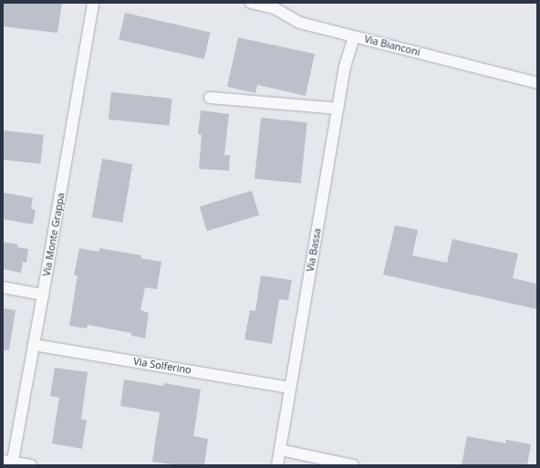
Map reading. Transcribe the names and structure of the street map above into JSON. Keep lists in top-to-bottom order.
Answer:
{
  "streets": {
    "street": [
      "Via Bianconi",
      "Via Monte Grappa",
      "Via Bassa",
      "Via Solferino"
    ]
  },
  "crossings": [
    ["Via Bianconi", "Via Bassa"],
    ["Via Monte Grappa", "Via Solferino"],
    ["Via Bassa", "Via Solferino"]
  ]
}
